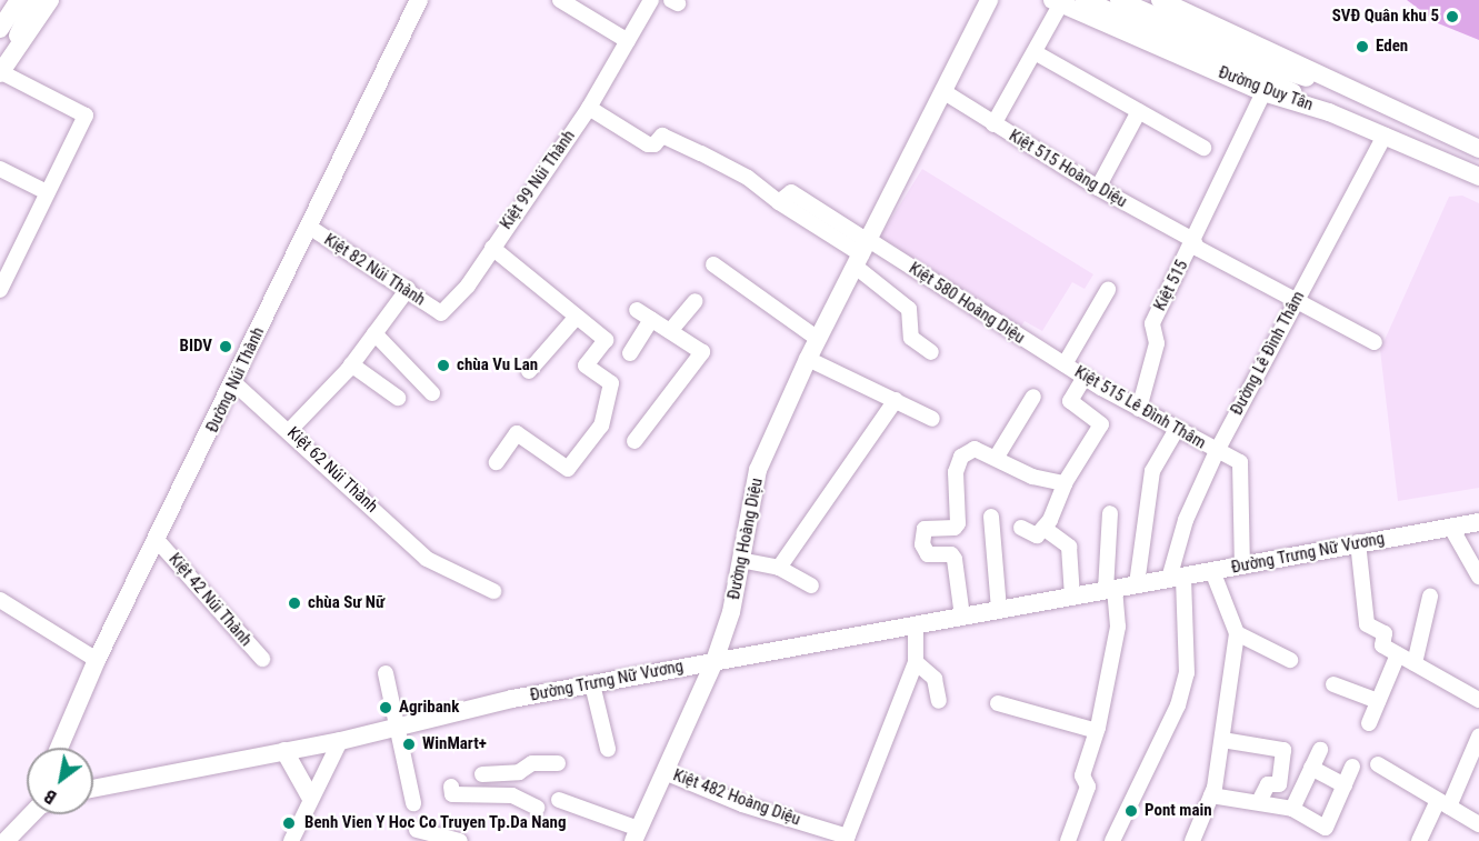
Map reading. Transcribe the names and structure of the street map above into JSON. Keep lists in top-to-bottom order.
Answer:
{
  "streets": {
    "main road": [
      "Đường Duy Tân",
      "Đường Núi Thành",
      "Đường Hoàng Diệu",
      "Đường Trưng Nữ Vương"
    ],
    "street": [
      "Kiệt 515 Hoàng Diệu",
      "Kiệt 99 Núi Thành",
      "Kiệt 82 Núi Thành",
      "Kiệt 515",
      "Kiệt 580 Hoàng Diệu",
      "Đường Lê Đình Thâm",
      "Kiệt 515 Lê Đình Thâm",
      "Kiệt 62 Núi Thành",
      "Kiệt 42 Núi Thành",
      "Kiệt 482 Hoàng Diệu"
    ]
  },
  "crossings": [
    ["Đường Duy Tân", "Kiệt 515"],
    ["Đường Duy Tân", "Đường Lê Đình Thâm"],
    ["Kiệt 515 Hoàng Diệu", "Kiệt 515"],
    ["Kiệt 515 Hoàng Diệu", "Đường Lê Đình Thâm"],
    ["Kiệt 515 Hoàng Diệu", "Đường Hoàng Diệu"],
    ["Kiệt 99 Núi Thành", "Kiệt 82 Núi Thành"],
    ["Kiệt 82 Núi Thành", "Đường Núi Thành"],
    ["Kiệt 515", "Kiệt 515 Lê Đình Thâm"],
    ["Kiệt 580 Hoàng Diệu", "Kiệt 515 Lê Đình Thâm"],
    ["Kiệt 580 Hoàng Diệu", "Đường Hoàng Diệu"],
    ["Đường Lê Đình Thâm", "Kiệt 515 Lê Đình Thâm"],
    ["Đường Lê Đình Thâm", "Đường Trưng Nữ Vương"],
    ["Đường Núi Thành", "Kiệt 62 Núi Thành"],
    ["Đường Núi Thành", "Kiệt 42 Núi Thành"],
    ["Kiệt 515 Lê Đình Thâm", "Đường Trưng Nữ Vương"],
    ["Đường Hoàng Diệu", "Đường Trưng Nữ Vương"],
    ["Đường Hoàng Diệu", "Kiệt 482 Hoàng Diệu"]
  ],
  "places": [
    "SVĐ Quân khu 5",
    "Eden",
    "BIDV",
    "chùa Vu Lan",
    "chùa Sư Nữ",
    "Agribank",
    "WinMart+",
    "Pont main",
    "Benh Vien Y Hoc Co Truyen Tp.Da Nang"
  ],
  "north": "bottom left"
}
